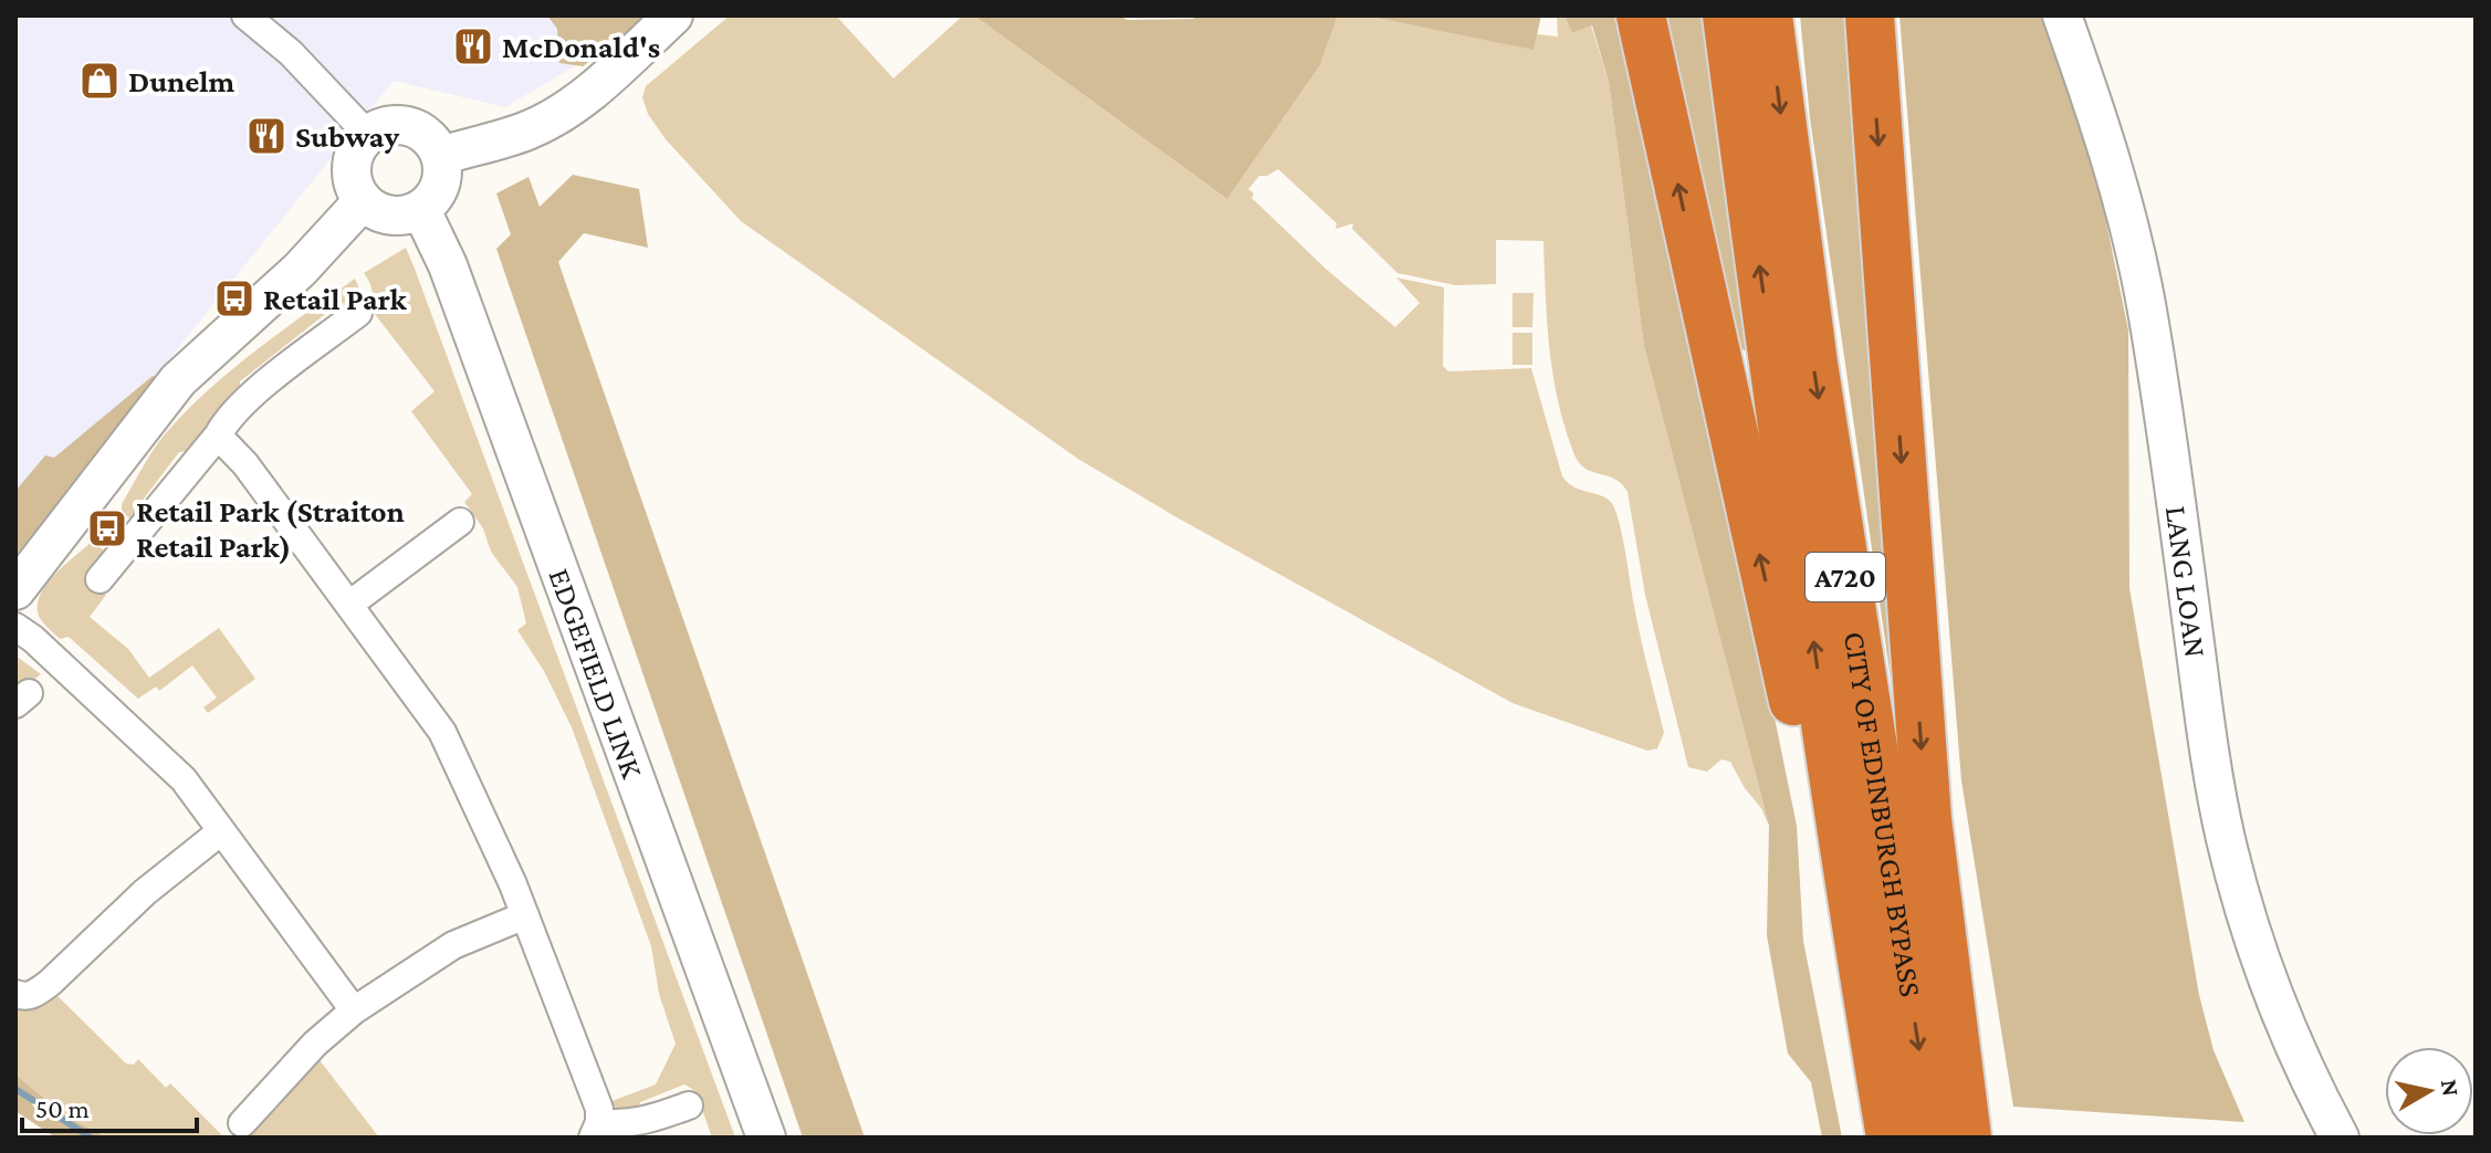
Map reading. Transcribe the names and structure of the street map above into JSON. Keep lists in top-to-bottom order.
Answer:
{
  "streets": {
    "highway": ["A720", "CITY OF EDINBURGH BYPASS"],
    "street": ["LANG LOAN", "EDGEFIELD LINK"]
  },
  "places": {
    "restaurant": ["McDonald's", "Subway"],
    "shop": ["Dunelm"],
    "bus stop": ["Retail Park", "Retail Park (Straiton Retail Park)"]
  },
  "scale_bar": "50 m",
  "north": "right"
}
